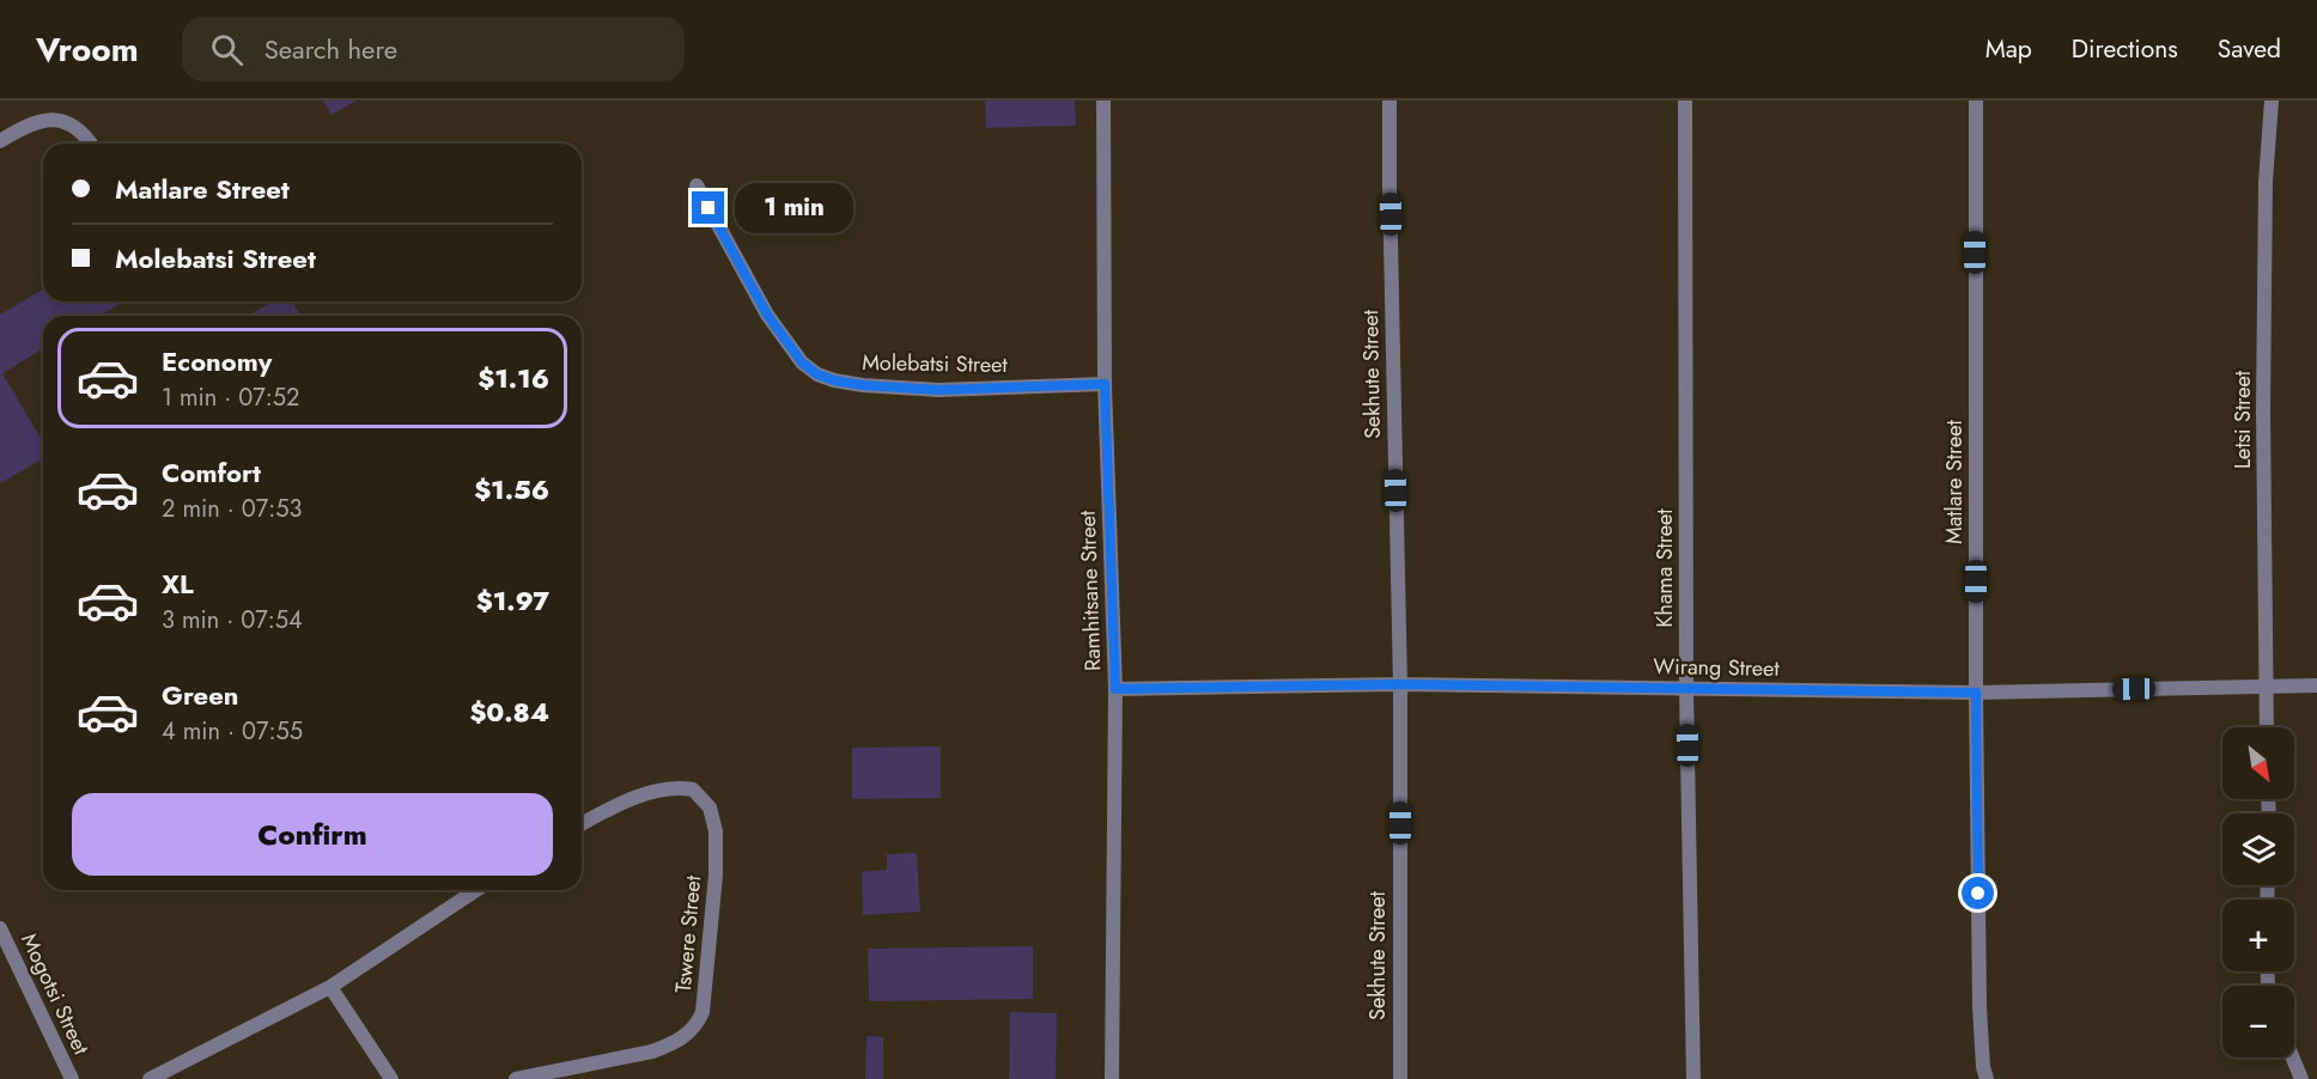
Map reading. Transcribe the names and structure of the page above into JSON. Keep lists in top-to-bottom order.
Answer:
{
  "streets": {
    "street": [
      "Molebatsi Street",
      "Sekhute Street",
      "Letsi Street",
      "Matlare Street",
      "Khama Street",
      "Ramhitsane Street",
      "Wirang Street",
      "Tswere Street",
      "Mogotsi Street"
    ]
  },
  "crossings": [
    ["Molebatsi Street", "Ramhitsane Street"],
    ["Sekhute Street", "Wirang Street"],
    ["Letsi Street", "Wirang Street"],
    ["Matlare Street", "Wirang Street"],
    ["Khama Street", "Wirang Street"],
    ["Ramhitsane Street", "Wirang Street"]
  ],
  "north": "bottom right",
  "page": {
    "header": "Vroom",
    "search": "Search here",
    "nav": ["Map", "Directions", "Saved"],
    "banner": ["Matlare Street", "Molebatsi Street"],
    "bubble": "1 min",
    "list": [
      {
        "name": "Economy",
        "note": "1 min · 07:52",
        "value": "$1.16"
      },
      {
        "name": "Comfort",
        "note": "2 min · 07:53",
        "value": "$1.56"
      },
      {
        "name": "XL",
        "note": "3 min · 07:54",
        "value": "$1.97"
      },
      {
        "name": "Green",
        "note": "4 min · 07:55",
        "value": "$0.84"
      }
    ],
    "map_buttons": ["+", "−"],
    "buttons": "Confirm"
  }
}
